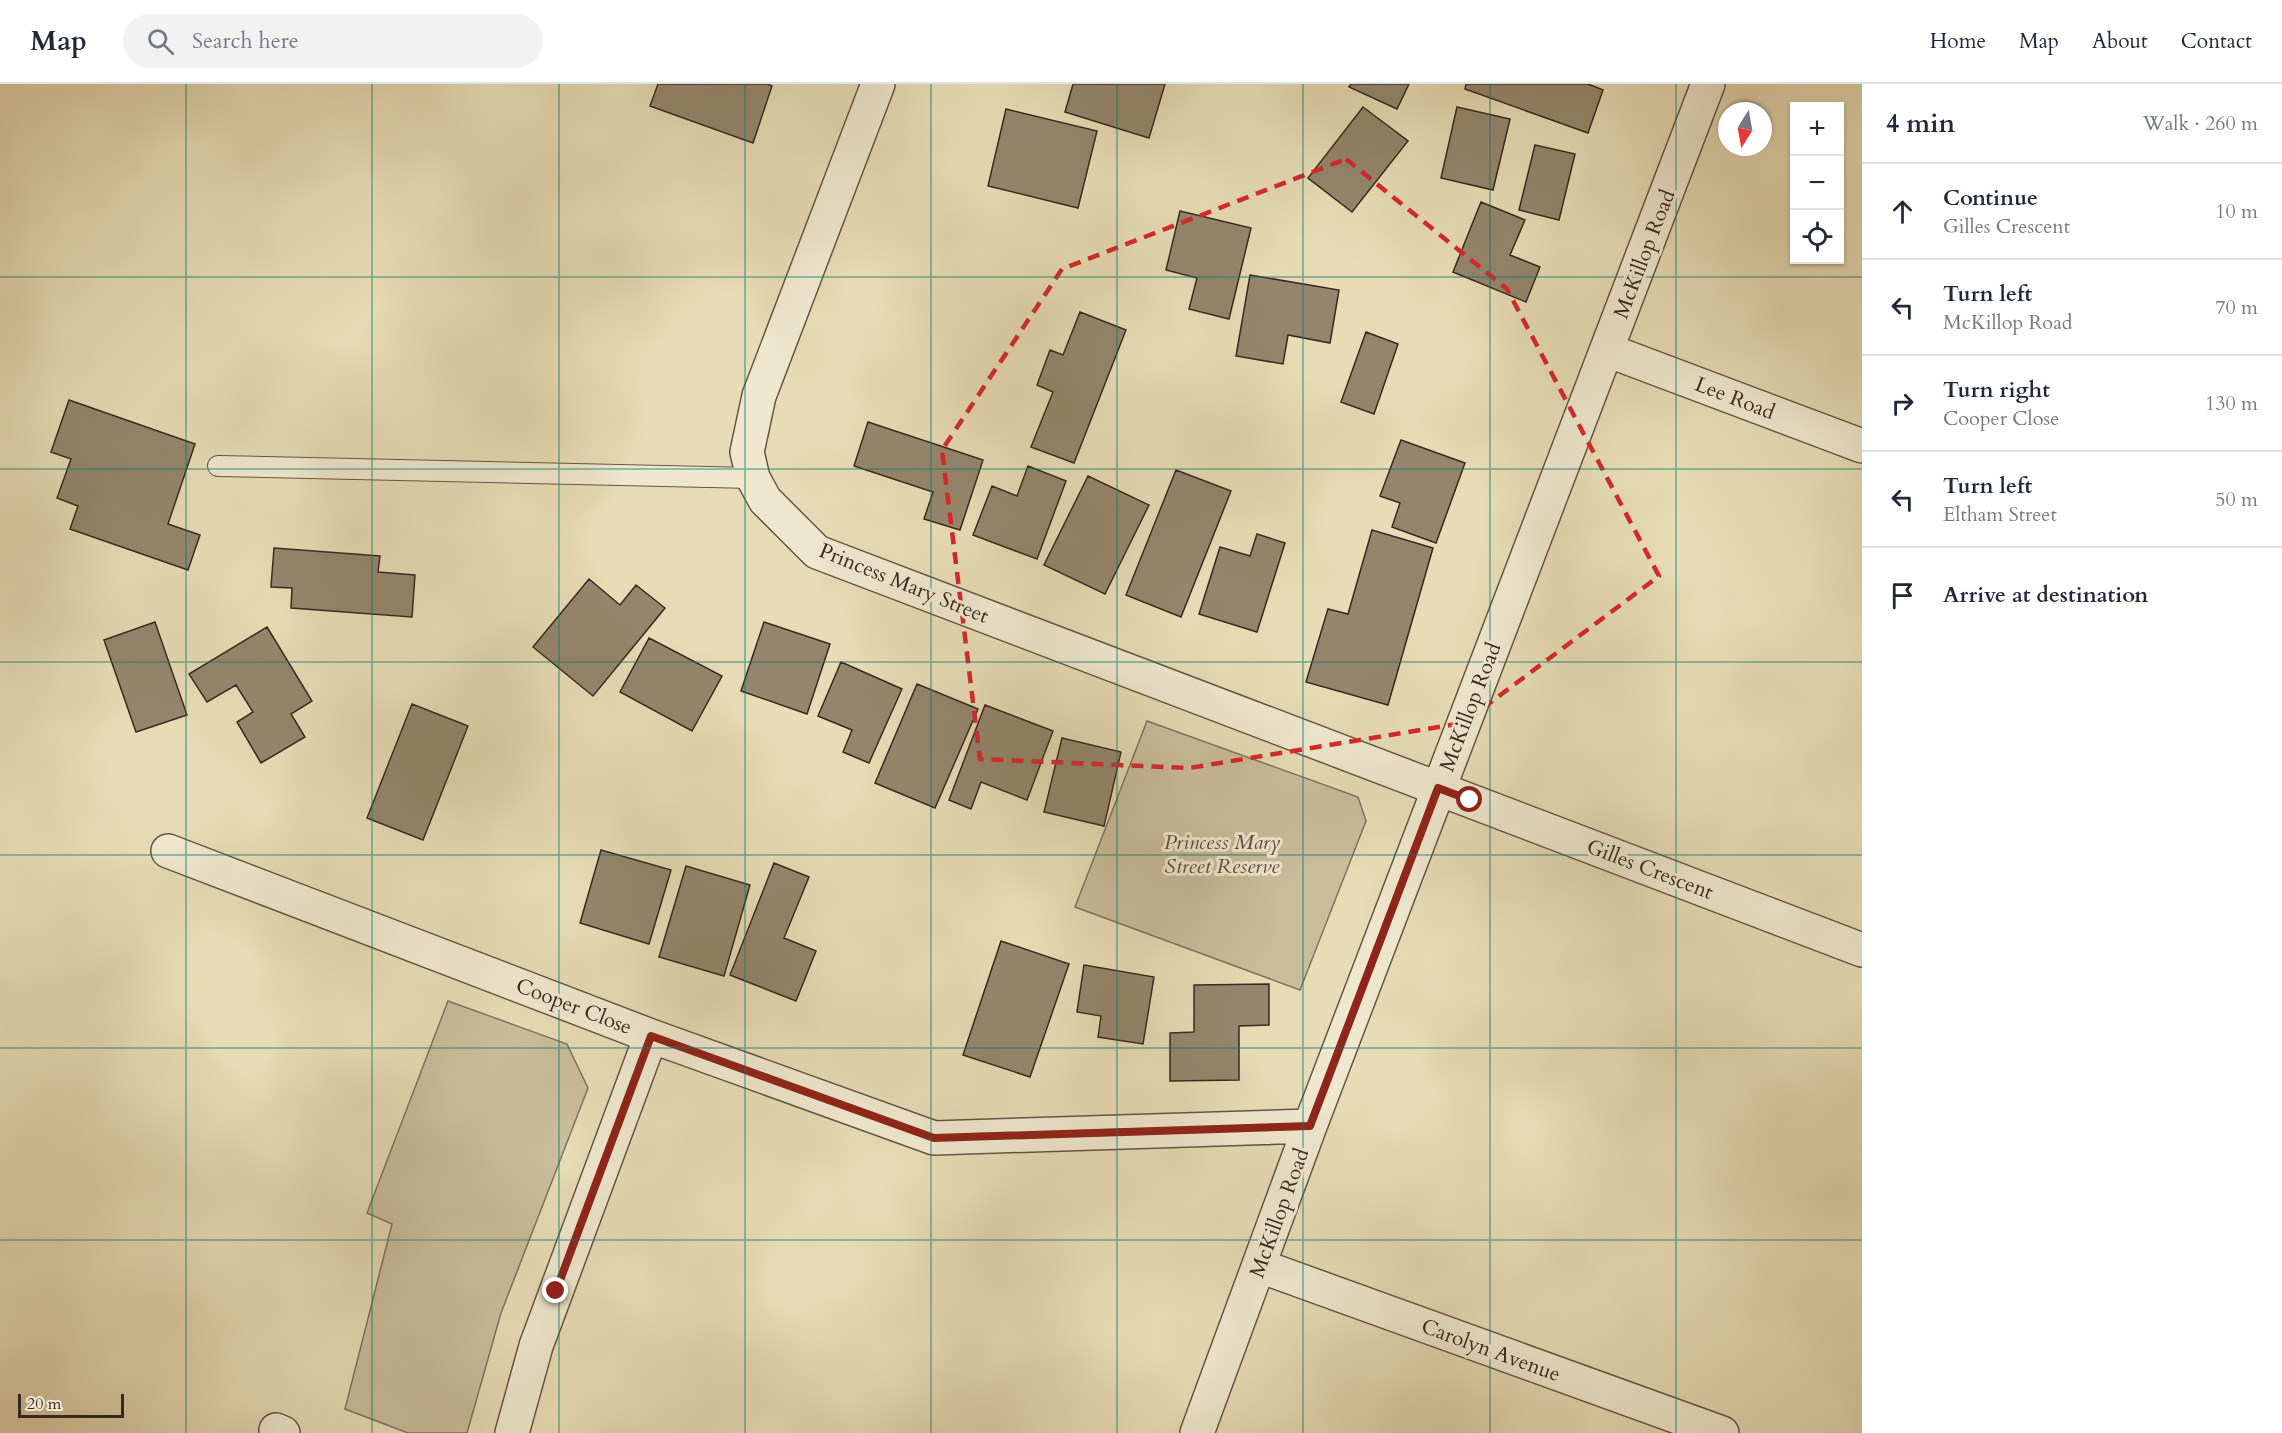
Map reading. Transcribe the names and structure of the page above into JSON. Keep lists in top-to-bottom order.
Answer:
{
  "streets": {
    "street": [
      "McKillop Road",
      "Lee Road",
      "Princess Mary Street",
      "Gilles Crescent",
      "Cooper Close",
      "Carolyn Avenue"
    ]
  },
  "crossings": [
    ["McKillop Road", "Lee Road"],
    ["McKillop Road", "Princess Mary Street"],
    ["McKillop Road", "Gilles Crescent"],
    ["McKillop Road", "Cooper Close"],
    ["McKillop Road", "Carolyn Avenue"],
    ["Princess Mary Street", "Gilles Crescent"]
  ],
  "parks": ["Princess Mary Street Reserve"],
  "scale_bar": "20 m",
  "north": "bottom",
  "page": {
    "header": "Map",
    "search": "Search here",
    "nav": [
      "Home",
      "Map",
      "About",
      "Contact"
    ],
    "heading": ["4 min", "Walk · 260 m"],
    "map_buttons": ["+", "−"],
    "list": [
      ["Continue", "Gilles Crescent", "10 m"],
      ["Turn left", "McKillop Road", "70 m"],
      ["Turn right", "Cooper Close", "130 m"],
      ["Turn left", "Eltham Street", "50 m"],
      "Arrive at destination"
    ],
    "scale": "20 m"
  }
}
